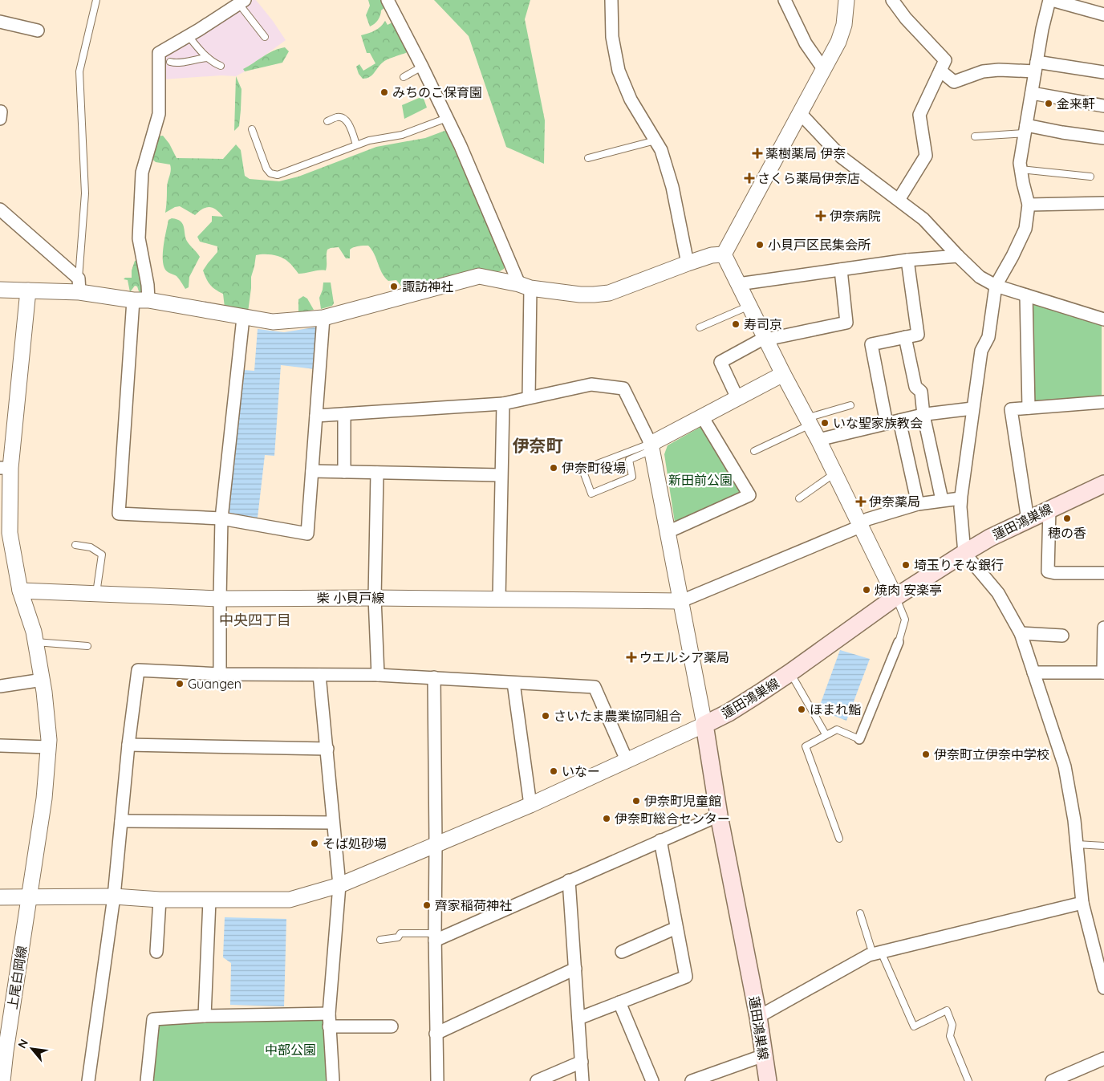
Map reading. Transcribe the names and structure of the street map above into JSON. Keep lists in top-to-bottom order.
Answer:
{
  "streets": {
    "main road": ["蓮田鴻巣線"],
    "street": ["柴 小貝戸線", "上尾白岡線"]
  },
  "crossings": [
    ["柴 小貝戸線", "上尾白岡線"]
  ],
  "districts": ["伊奈町", "中央四丁目"],
  "parks": ["新田前公園", "中部公園"],
  "places": {
    "other": [
      "みちのこ保育園",
      "金来軒",
      "小貝戸区民集会所",
      "諏訪神社",
      "寿司京",
      "いな聖家族教会",
      "伊奈町役場",
      "穂の香",
      "埼玉りそな銀行",
      "焼肉 安楽亭",
      "Guangen",
      "ほまれ鮨",
      "さいたま農業協同組合",
      "伊奈町立伊奈中学校",
      "いなー",
      "伊奈町児童館",
      "伊奈町総合センター",
      "そば処砂場",
      "齊家稲荷神社"
    ],
    "health": [
      "薬樹薬局 伊奈",
      "さくら薬局伊奈店",
      "伊奈病院",
      "伊奈薬局",
      "ウエルシア薬局"
    ]
  },
  "north": "top left"
}
